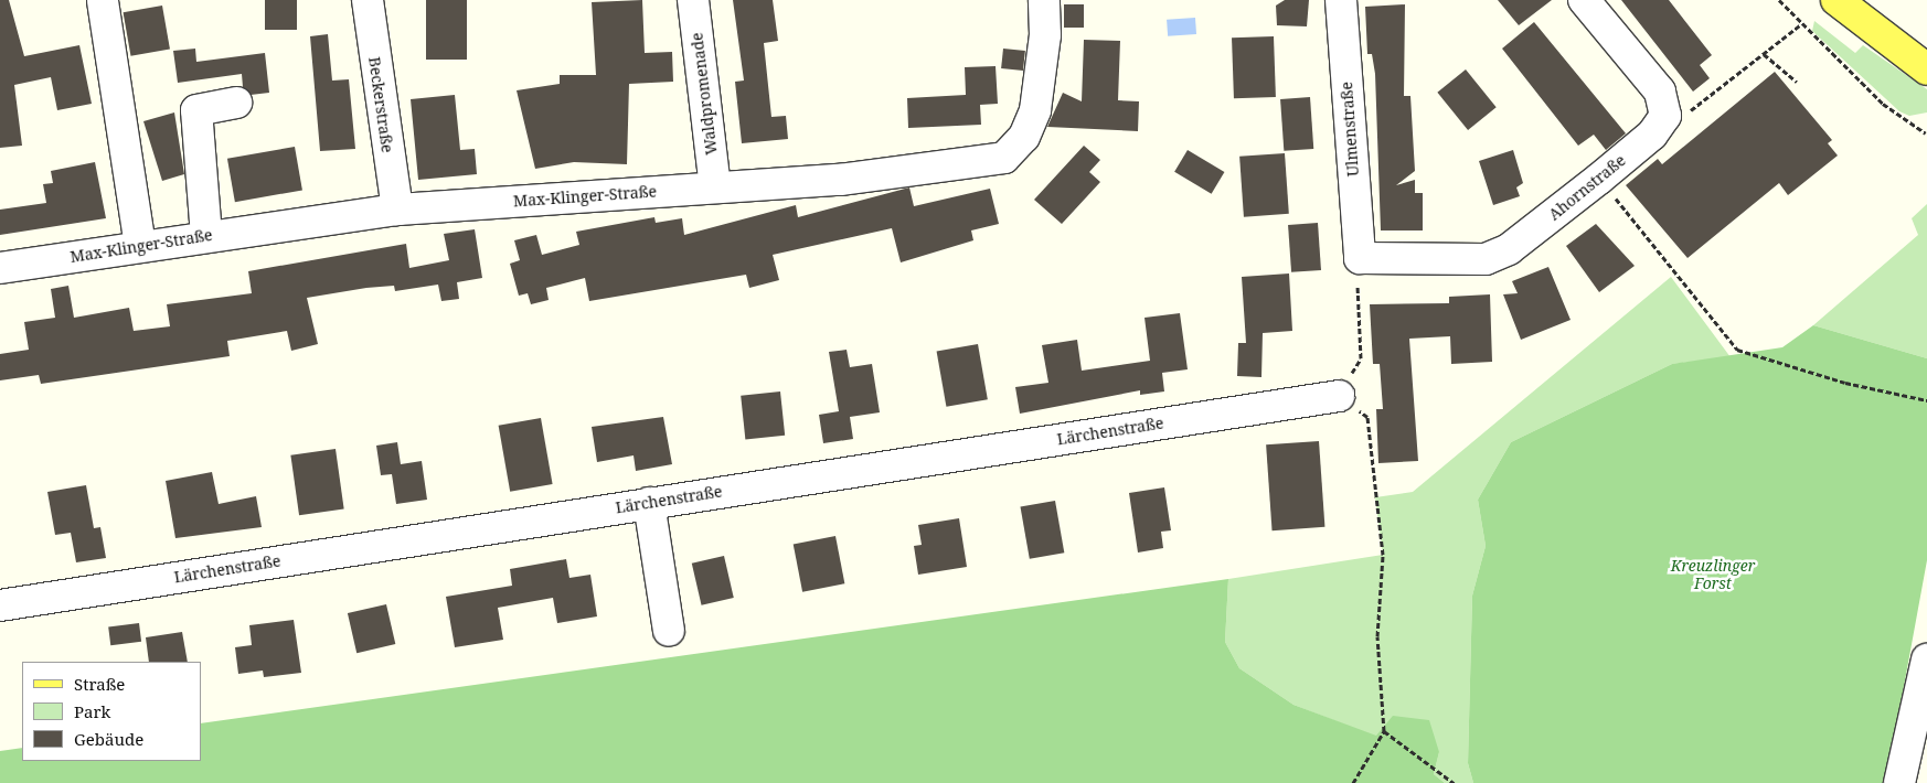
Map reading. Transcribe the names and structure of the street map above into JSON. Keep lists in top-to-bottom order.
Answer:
{
  "streets": {
    "street": [
      "Waldpromenade",
      "Beckerstraße",
      "Ulmenstraße",
      "Ahornstraße",
      "Max-Klinger-Straße",
      "Lärchenstraße"
    ]
  },
  "crossings": [
    ["Waldpromenade", "Max-Klinger-Straße"],
    ["Beckerstraße", "Max-Klinger-Straße"],
    ["Ulmenstraße", "Ahornstraße"]
  ],
  "parks": ["Kreuzlinger Forst"],
  "legend": ["Straße", "Park", "Gebäude"]
}
